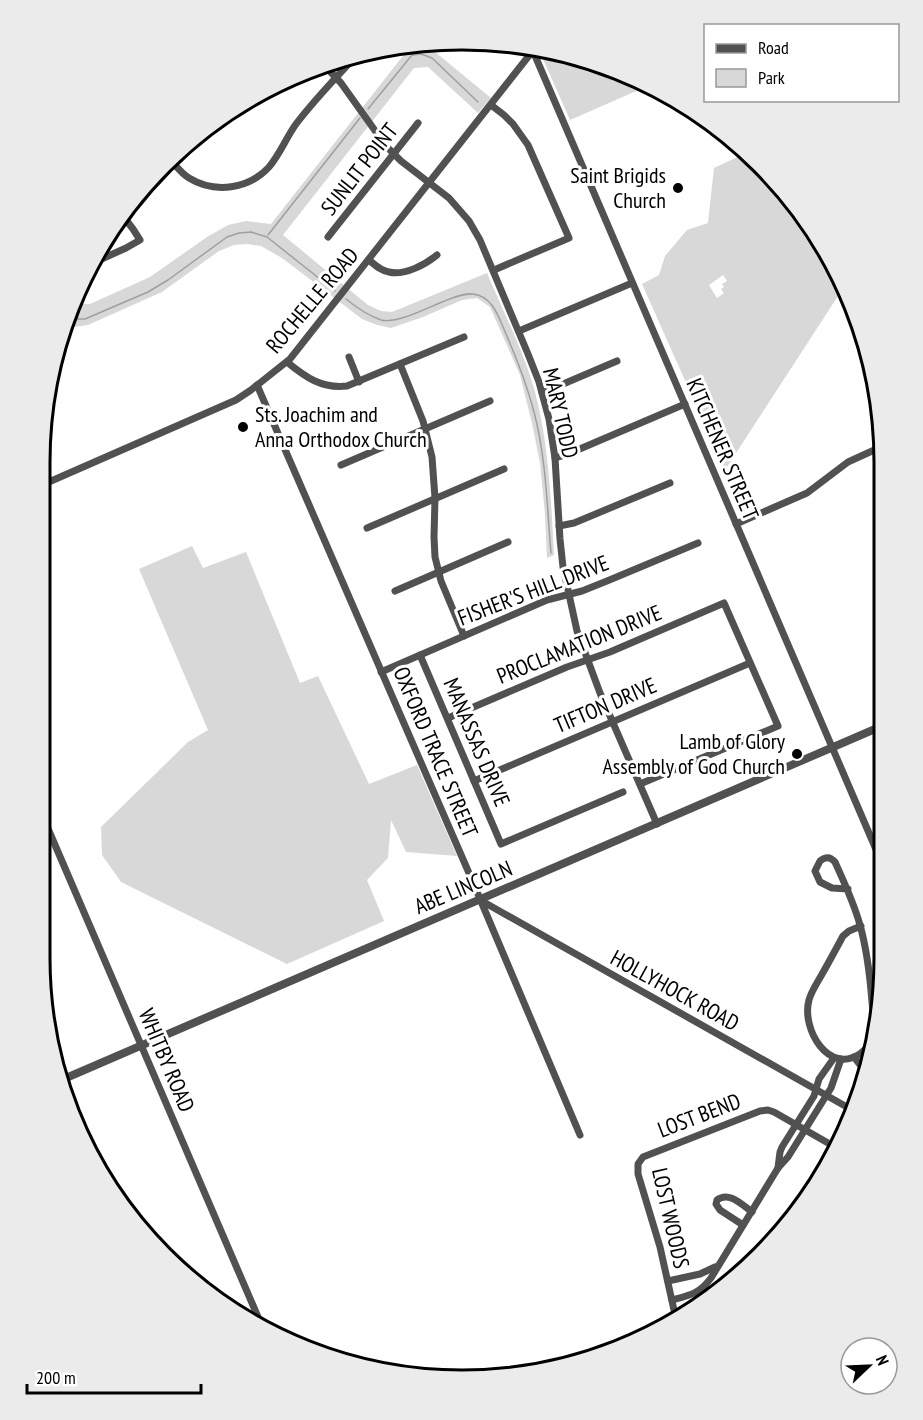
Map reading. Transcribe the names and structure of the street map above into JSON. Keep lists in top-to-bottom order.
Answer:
{
  "streets": {
    "street": [
      "SUNLIT POINT",
      "ROCHELLE ROAD",
      "MARY TODD",
      "KITCHENER STREET",
      "FISHER'S HILL DRIVE",
      "PROCLAMATION DRIVE",
      "TIFTON DRIVE",
      "MANASSAS DRIVE",
      "OXFORD TRACE STREET",
      "ABE LINCOLN",
      "HOLLYHOCK ROAD",
      "WHITBY ROAD",
      "LOST BEND",
      "LOST WOODS"
    ]
  },
  "crossings": [
    ["SUNLIT POINT", "MARY TODD"],
    ["ROCHELLE ROAD", "MARY TODD"],
    ["ROCHELLE ROAD", "OXFORD TRACE STREET"],
    ["MARY TODD", "FISHER'S HILL DRIVE"],
    ["MARY TODD", "PROCLAMATION DRIVE"],
    ["MARY TODD", "TIFTON DRIVE"],
    ["MARY TODD", "ABE LINCOLN"],
    ["KITCHENER STREET", "ABE LINCOLN"],
    ["FISHER'S HILL DRIVE", "MANASSAS DRIVE"],
    ["FISHER'S HILL DRIVE", "OXFORD TRACE STREET"],
    ["PROCLAMATION DRIVE", "TIFTON DRIVE"],
    ["PROCLAMATION DRIVE", "MANASSAS DRIVE"],
    ["TIFTON DRIVE", "MANASSAS DRIVE"],
    ["OXFORD TRACE STREET", "ABE LINCOLN"],
    ["OXFORD TRACE STREET", "HOLLYHOCK ROAD"],
    ["ABE LINCOLN", "HOLLYHOCK ROAD"],
    ["ABE LINCOLN", "WHITBY ROAD"],
    ["LOST BEND", "LOST WOODS"]
  ],
  "places": ["Saint Brigids Church", "Sts. Joachim and Anna Orthodox Church", "Lamb of Glory Assembly of God Church"],
  "legend": ["Road", "Park"],
  "scale_bar": "200 m",
  "north": "top right"
}
